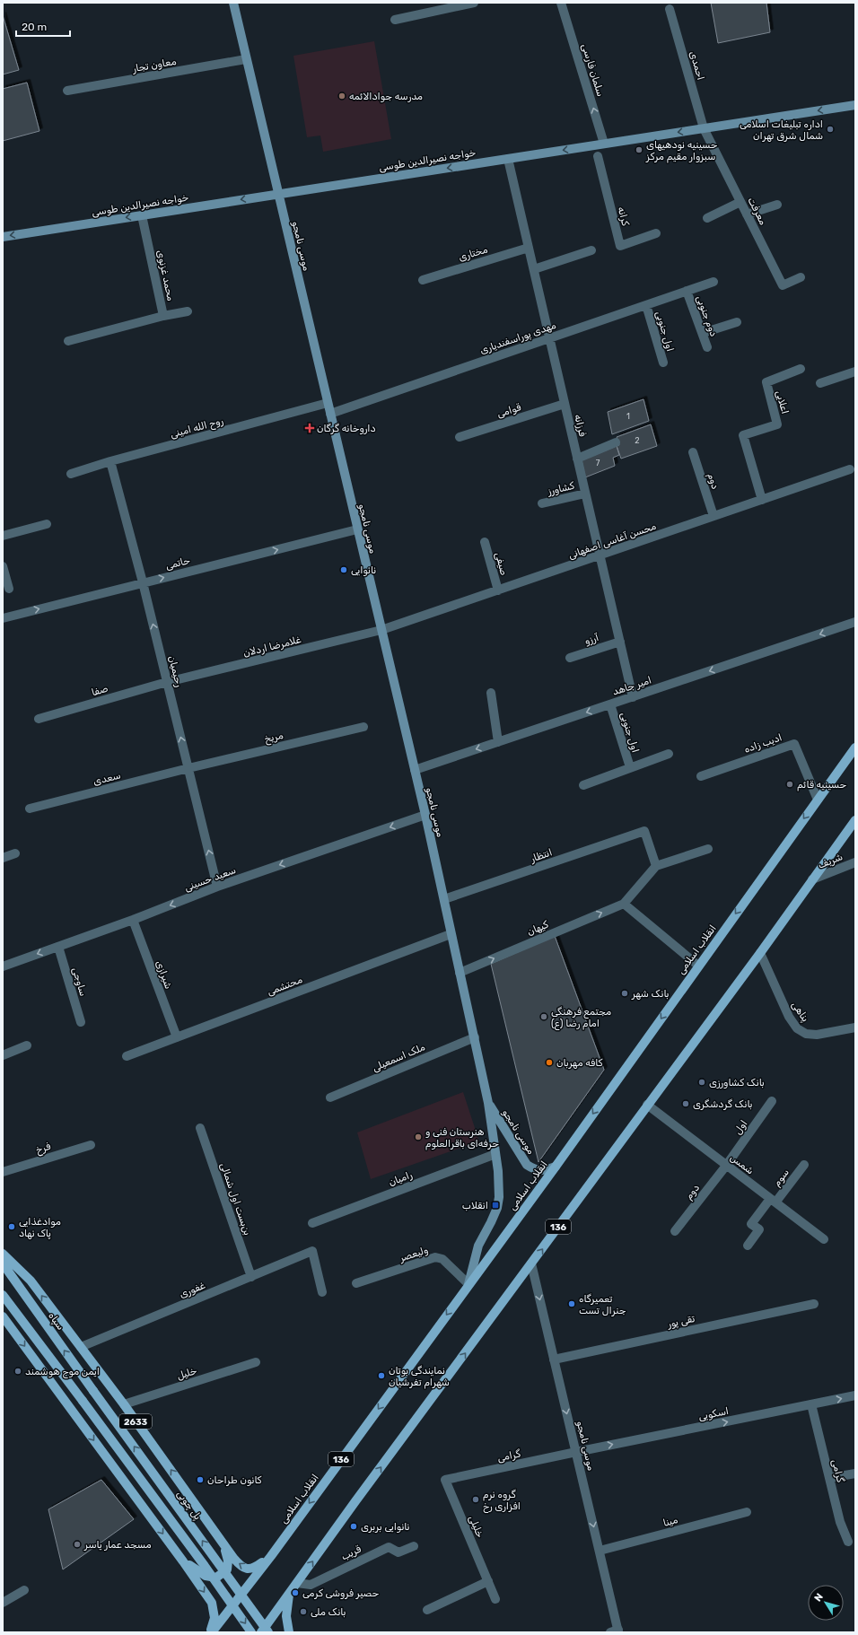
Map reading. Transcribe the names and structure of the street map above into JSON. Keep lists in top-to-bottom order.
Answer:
{
  "streets": {
    "main road": [
      "خواجه نصیرالدین طوسی",
      "موسی نامجو",
      "انقلاب اسلامی",
      "136",
      "سپاه",
      "2633",
      "پل چوبی"
    ],
    "street": [
      "معاون تجار",
      "احمدی",
      "سلمان فارسی",
      "معرفت",
      "کرانه",
      "مختاری",
      "محمد غزنوی",
      "دوم جنوبی",
      "اول جنوبی",
      "مهدی پوراسفندیاری",
      "اعلایی",
      "قوامی",
      "فرزانه",
      "روح الله امینی",
      "دوم",
      "کشاورز",
      "محسن آغاسی اصفهانی",
      "حاتمی",
      "صیفی",
      "آرزو",
      "غلامرضا اردلان",
      "رحیمیان",
      "امیر جاهد",
      "صفا",
      "مریخ",
      "ادیب زاده",
      "سعدی",
      "انتظار",
      "شریف",
      "سعید حسینی",
      "کیهان",
      "شیرازی",
      "ساوجی",
      "محتشمی",
      "پناهی",
      "ملک اسمعیلی",
      "اول",
      "فرخ",
      "شمس",
      "سوم",
      "رامیان",
      "بن‌بست اول شمالی",
      "ولیعصر",
      "غفوری",
      "تقی پور",
      "خلیل",
      "اسکویی",
      "گرامی",
      "مینا",
      "خلیلی",
      "قریب"
    ]
  },
  "crossings": [
    ["معاون تجار", "موسی نامجو"],
    ["احمدی", "خواجه نصیرالدین طوسی"],
    ["احمدی", "معرفت"],
    ["سلمان فارسی", "خواجه نصیرالدین طوسی"],
    ["خواجه نصیرالدین طوسی", "معرفت"],
    ["خواجه نصیرالدین طوسی", "موسی نامجو"],
    ["خواجه نصیرالدین طوسی", "محمد غزنوی"],
    ["خواجه نصیرالدین طوسی", "فرزانه"],
    ["موسی نامجو", "مهدی پوراسفندیاری"],
    ["موسی نامجو", "روح الله امینی"],
    ["موسی نامجو", "محسن آغاسی اصفهانی"],
    ["موسی نامجو", "حاتمی"],
    ["موسی نامجو", "غلامرضا اردلان"],
    ["موسی نامجو", "امیر جاهد"],
    ["موسی نامجو", "انتظار"],
    ["موسی نامجو", "سعید حسینی"],
    ["موسی نامجو", "کیهان"],
    ["موسی نامجو", "انقلاب اسلامی"],
    ["موسی نامجو", "محتشمی"],
    ["موسی نامجو", "ملک اسمعیلی"],
    ["موسی نامجو", "رامیان"],
    ["موسی نامجو", "136"],
    ["موسی نامجو", "ولیعصر"],
    ["موسی نامجو", "تقی پور"],
    ["موسی نامجو", "اسکویی"],
    ["موسی نامجو", "گرامی"],
    ["موسی نامجو", "مینا"],
    ["مختاری", "فرزانه"],
    ["دوم جنوبی", "مهدی پوراسفندیاری"],
    ["اول جنوبی", "مهدی پوراسفندیاری"],
    ["اول جنوبی", "امیر جاهد"],
    ["مهدی پوراسفندیاری", "فرزانه"],
    ["اعلایی", "محسن آغاسی اصفهانی"],
    ["قوامی", "فرزانه"],
    ["فرزانه", "کشاورز"],
    ["فرزانه", "محسن آغاسی اصفهانی"],
    ["فرزانه", "آرزو"],
    ["فرزانه", "امیر جاهد"],
    ["روح الله امینی", "رحیمیان"],
    ["دوم", "محسن آغاسی اصفهانی"],
    ["دوم", "اول"],
    ["دوم", "شمس"],
    ["محسن آغاسی اصفهانی", "صیفی"],
    ["محسن آغاسی اصفهانی", "غلامرضا اردلان"],
    ["حاتمی", "رحیمیان"],
    ["غلامرضا اردلان", "رحیمیان"],
    ["غلامرضا اردلان", "صفا"],
    ["رحیمیان", "صفا"],
    ["رحیمیان", "مریخ"],
    ["رحیمیان", "سعدی"],
    ["رحیمیان", "سعید حسینی"],
    ["مریخ", "سعدی"],
    ["ادیب زاده", "انقلاب اسلامی"],
    ["انتظار", "کیهان"],
    ["شریف", "136"],
    ["سعید حسینی", "شیرازی"],
    ["سعید حسینی", "ساوجی"],
    ["انقلاب اسلامی", "ولیعصر"],
    ["انقلاب اسلامی", "2633"],
    ["شیرازی", "محتشمی"],
    ["پناهی", "136"],
    ["اول", "شمس"],
    ["شمس", "سوم"],
    ["شمس", "136"],
    ["بن‌بست اول شمالی", "غفوری"],
    ["136", "قریب"],
    ["غفوری", "2633"],
    ["سپاه", "پل چوبی"],
    ["خلیل", "2633"],
    ["اسکویی", "گرامی"],
    ["گرامی", "خلیلی"]
  ],
  "one_way": [
    "سلمان فارسی",
    "خواجه نصیرالدین طوسی",
    "حاتمی",
    "رحیمیان",
    "امیر جاهد",
    "سعید حسینی",
    "کیهان",
    "اسکویی"
  ],
  "places": {
    "other": [
      "مدرسه جوادالائمه",
      "اداره تبلیغات اسلامی شمال شرق تهران",
      "حسینیه نودهیهای سبزوار مقیم مرکز",
      "نانوایی",
      "حسینیه قائم",
      "بانک شهر",
      "مجتمع فرهنگی امام رضا (ع)",
      "کافه مهربان",
      "بانک کشاورزی",
      "بانک گردشگری",
      "هنرستان فنی و حرفه‌ای باقرالعلوم",
      "موادغذایی پاک نهاد",
      "تعمیرگاه جنرال تست",
      "ایمن موج هوشمند",
      "نمایندگی بوتان شهرام تفرشیان",
      "کانون طراحان",
      "گروه نرم افزاری رخ",
      "نانوایی بربری",
      "مسجد عمار یاسر",
      "حصیر فروشی کرمی",
      "بانک ملی"
    ],
    "health": ["داروخانه گرگان"],
    "transit": ["انقلاب"]
  },
  "house_numbers": ["1", "2", "7"],
  "scale_bar": "20 m",
  "north": "top left"
}
